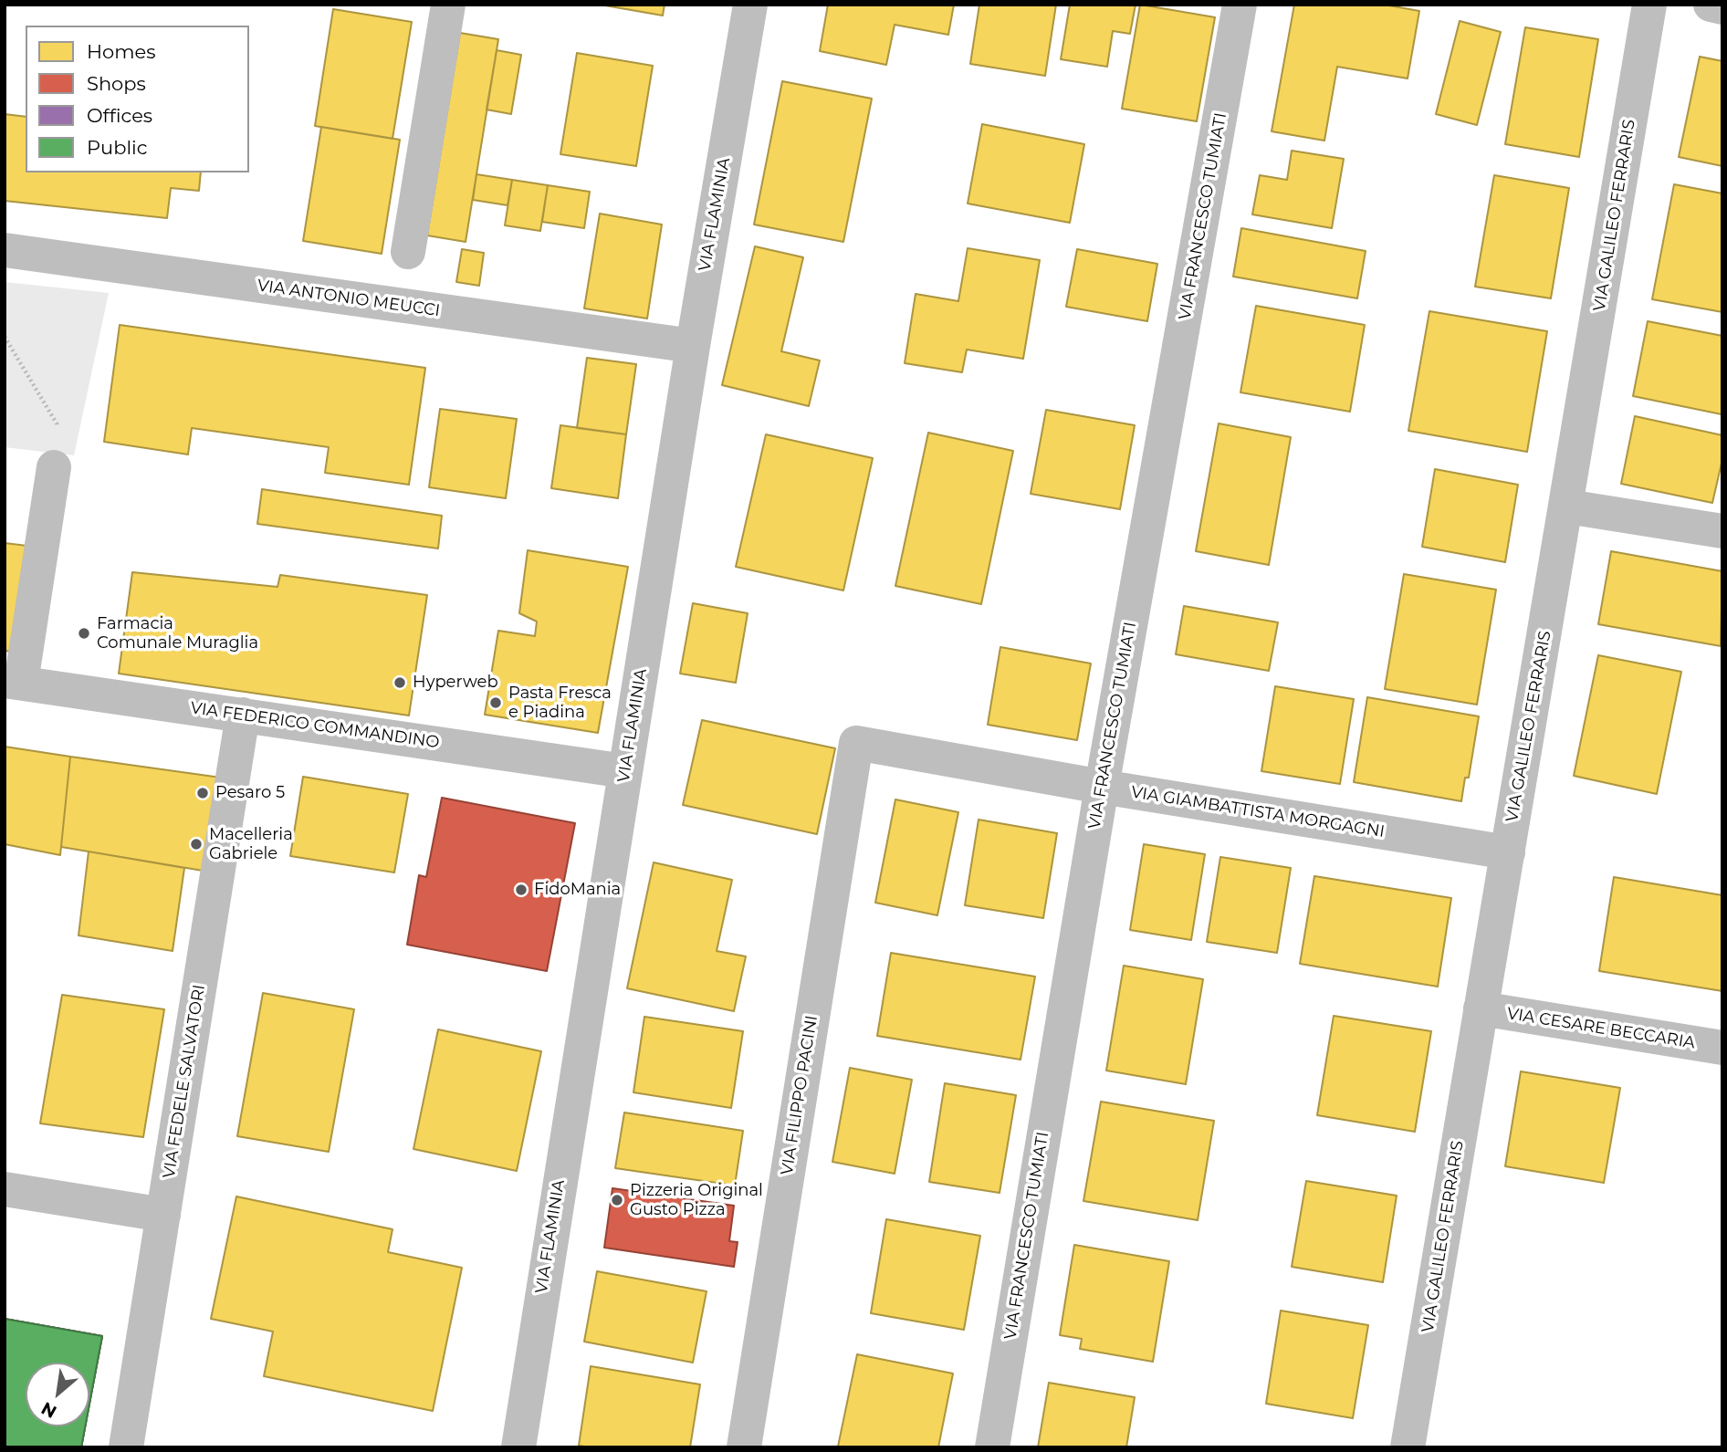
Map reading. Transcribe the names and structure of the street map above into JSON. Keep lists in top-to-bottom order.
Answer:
{
  "streets": {
    "street": [
      "VIA FLAMINIA",
      "VIA GALILEO FERRARIS",
      "VIA FRANCESCO TUMIATI",
      "VIA ANTONIO MEUCCI",
      "VIA FEDERICO COMMANDINO",
      "VIA GIAMBATTISTA MORGAGNI",
      "VIA CESARE BECCARIA",
      "VIA FEDELE SALVATORI",
      "VIA FILIPPO PACINI"
    ]
  },
  "crossings": [
    ["VIA FLAMINIA", "VIA ANTONIO MEUCCI"],
    ["VIA FLAMINIA", "VIA FEDERICO COMMANDINO"],
    ["VIA GALILEO FERRARIS", "VIA GIAMBATTISTA MORGAGNI"],
    ["VIA GALILEO FERRARIS", "VIA CESARE BECCARIA"],
    ["VIA FRANCESCO TUMIATI", "VIA GIAMBATTISTA MORGAGNI"],
    ["VIA FEDERICO COMMANDINO", "VIA FEDELE SALVATORI"],
    ["VIA GIAMBATTISTA MORGAGNI", "VIA FILIPPO PACINI"]
  ],
  "places": [
    "Farmacia Comunale Muraglia",
    "Hyperweb",
    "Pasta Fresca e Piadina",
    "Pesaro 5",
    "Macelleria Gabriele",
    "FidoMania",
    "Pizzeria Original Gusto Pizza"
  ],
  "legend": [
    "Homes",
    "Shops",
    "Offices",
    "Public"
  ],
  "north": "bottom left"
}
